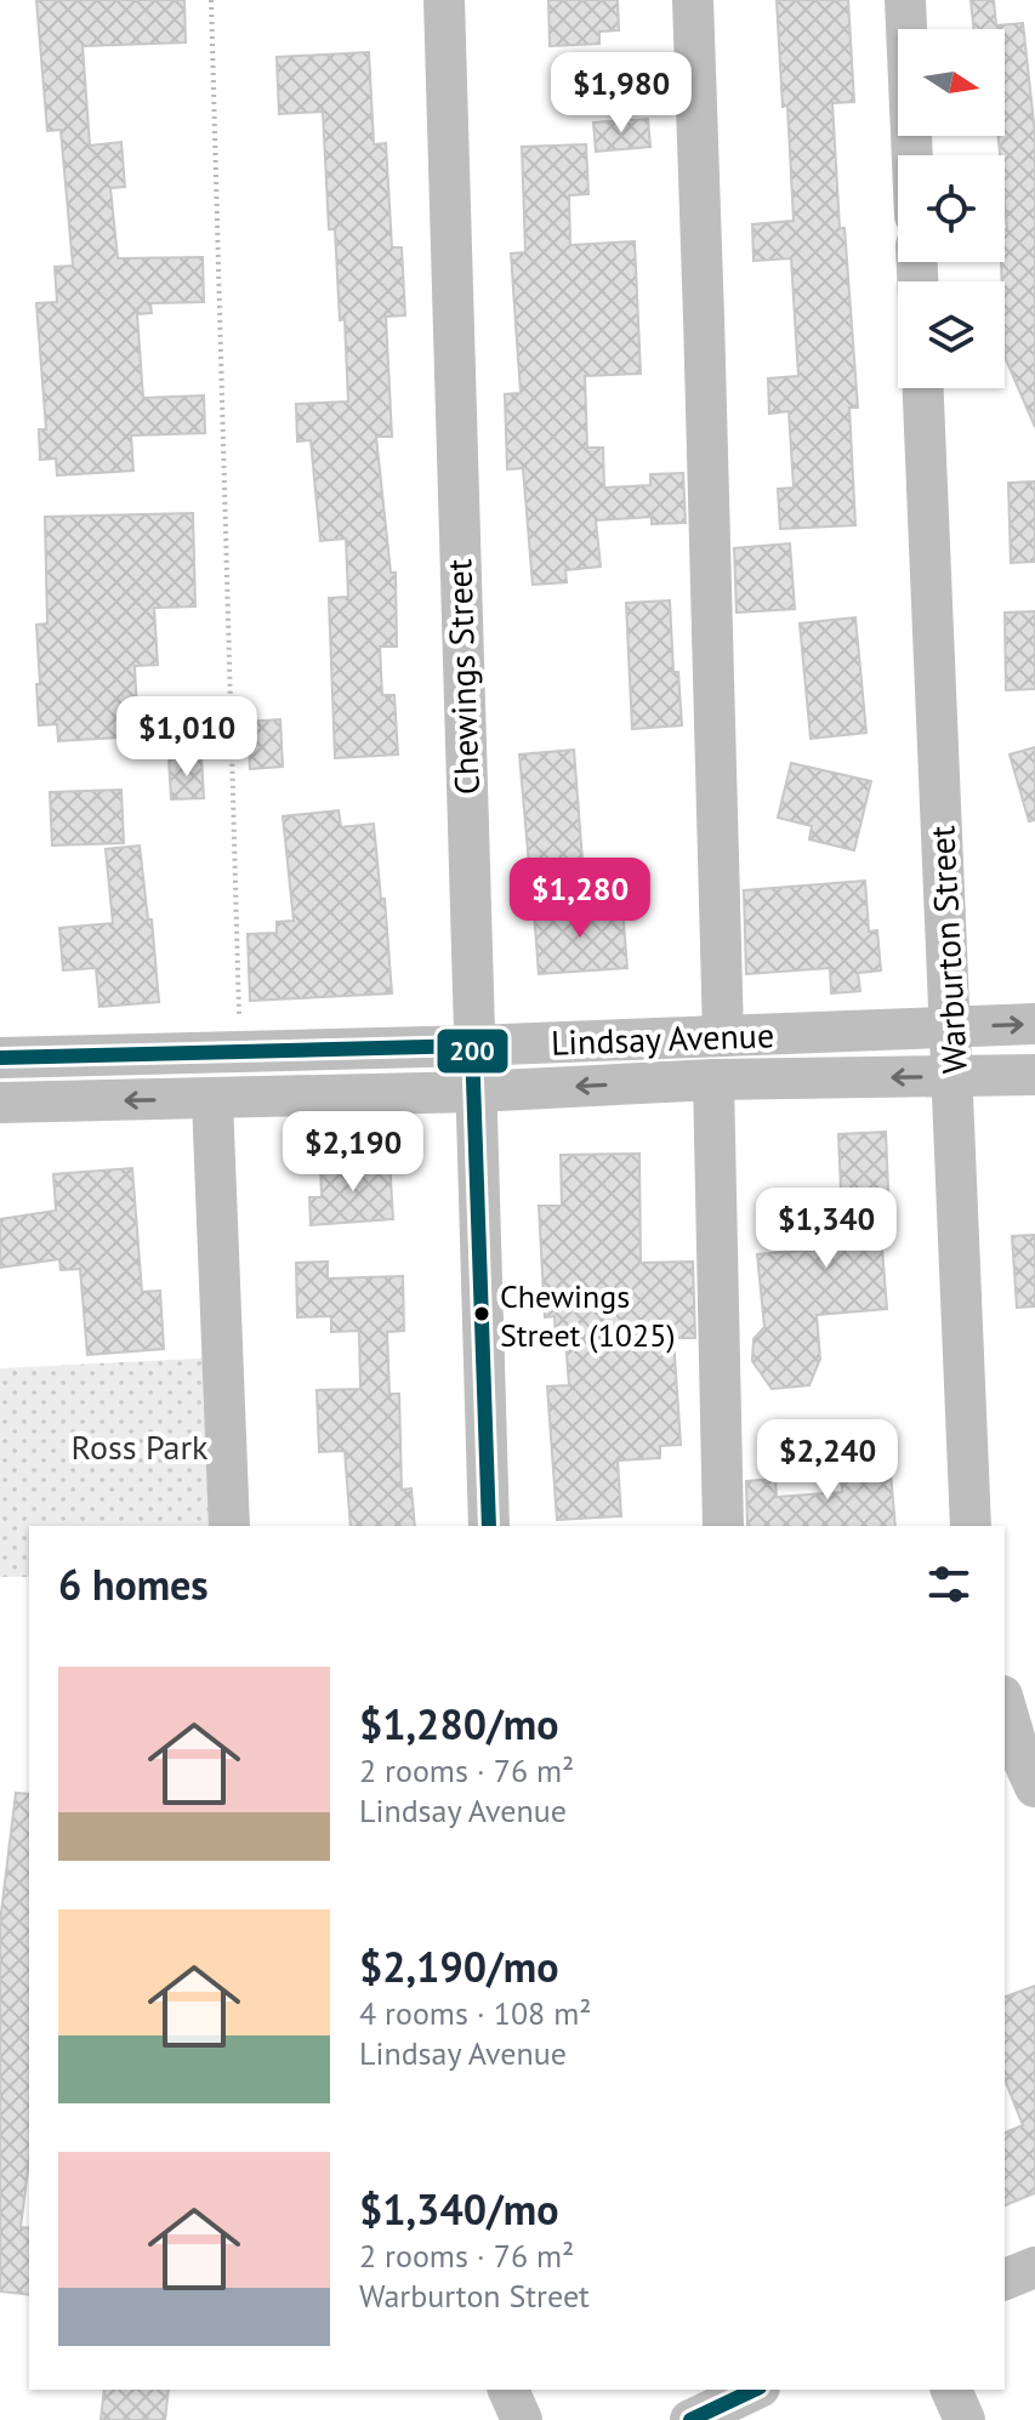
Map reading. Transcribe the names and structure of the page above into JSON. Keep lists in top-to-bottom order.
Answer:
{
  "streets": {
    "street": ["Chewings Street", "Warburton Street", "Lindsay Avenue"]
  },
  "crossings": [
    ["Chewings Street", "Lindsay Avenue"],
    ["Warburton Street", "Lindsay Avenue"]
  ],
  "parks": ["Ross Park"],
  "places": ["Chewings Street (1025)"],
  "lines": ["transit line 200"],
  "north": "right",
  "page": {
    "price": [
      "$1,980",
      "$1,010",
      "$1,280",
      "$2,190",
      "$1,340",
      "$2,240"
    ],
    "heading": "6 homes",
    "list": [
      {
        "name": "$1,280/mo",
        "note": "2 rooms · 76 m² · Lindsay Avenue"
      },
      {
        "name": "$2,190/mo",
        "note": "4 rooms · 108 m² · Lindsay Avenue"
      },
      {
        "name": "$1,340/mo",
        "note": "2 rooms · 76 m² · Warburton Street"
      }
    ]
  }
}
